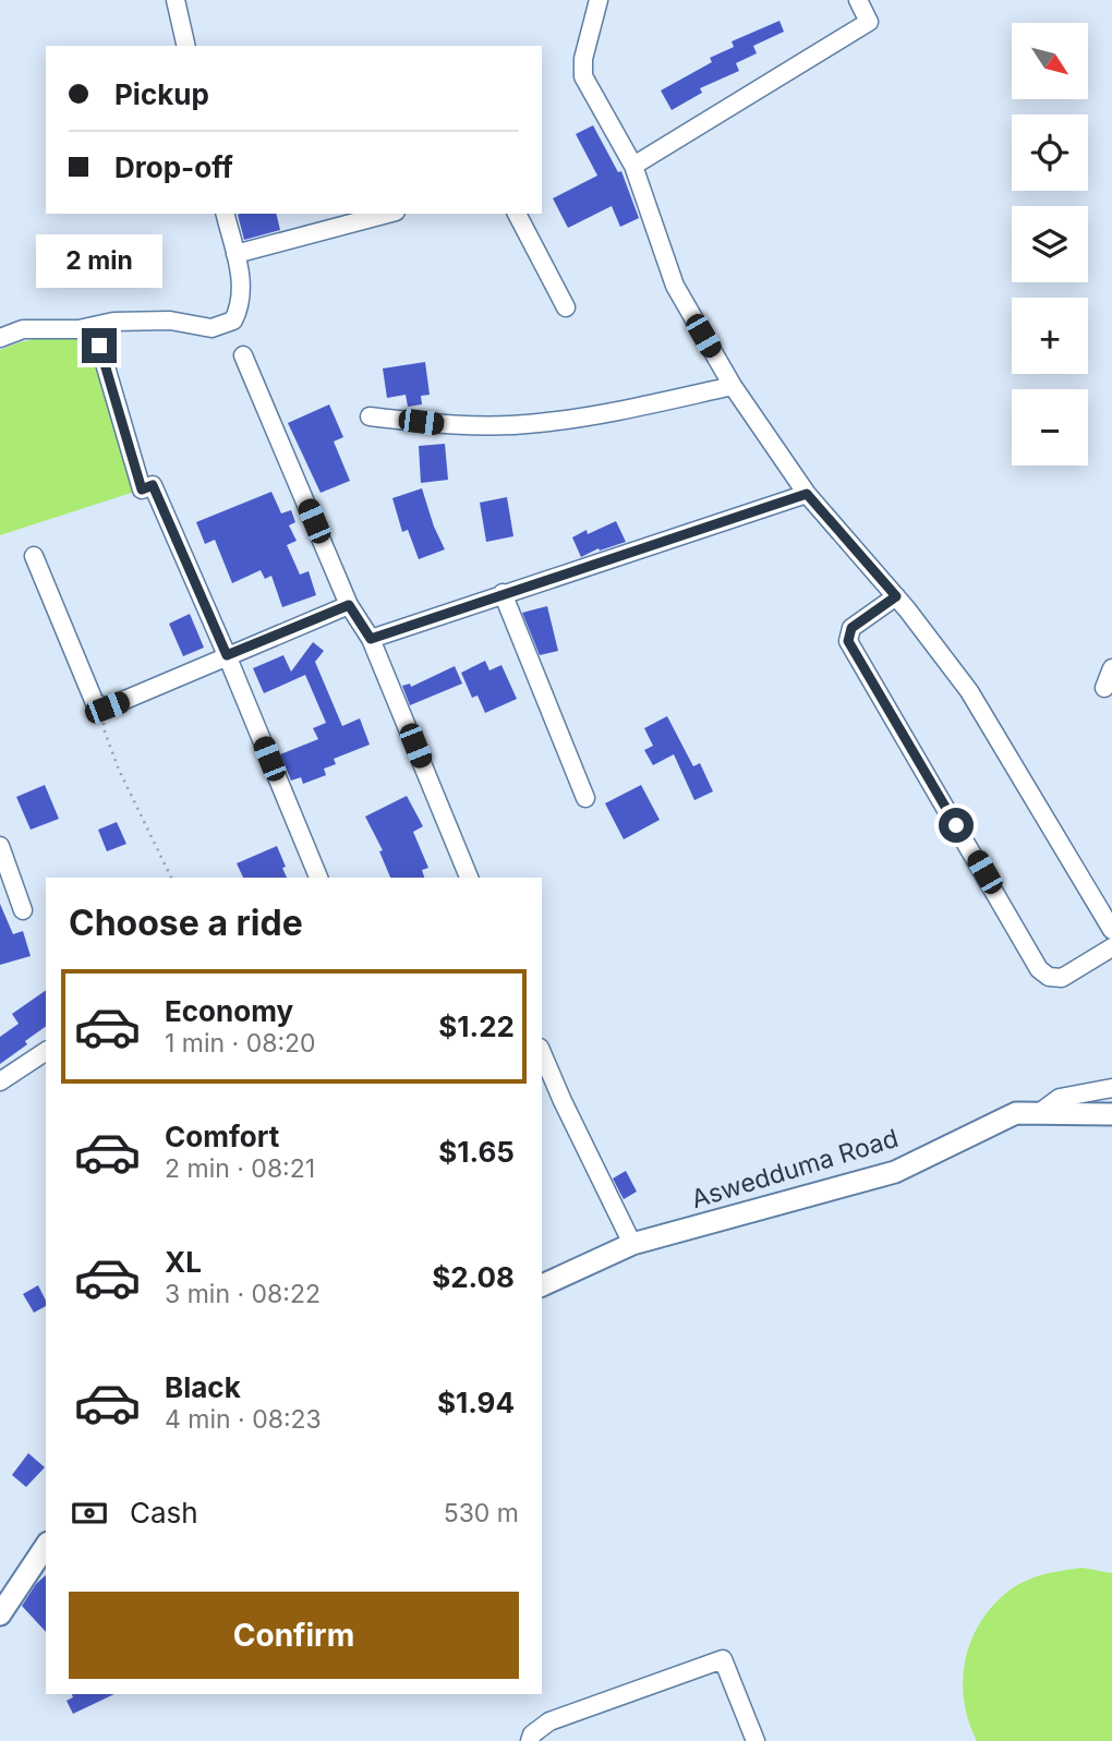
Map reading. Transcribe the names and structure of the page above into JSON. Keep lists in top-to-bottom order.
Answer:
{
  "streets": {
    "street": ["Aswedduma Road"]
  },
  "north": "bottom right",
  "page": {
    "map_buttons": ["+", "−"],
    "banner": ["Pickup", "Drop-off"],
    "bubble": "2 min",
    "heading": "Choose a ride",
    "list": [
      {
        "name": "Economy",
        "note": "1 min · 08:20",
        "value": "$1.22"
      },
      {
        "name": "Comfort",
        "note": "2 min · 08:21",
        "value": "$1.65"
      },
      {
        "name": "XL",
        "note": "3 min · 08:22",
        "value": "$2.08"
      },
      {
        "name": "Black",
        "note": "4 min · 08:23",
        "value": "$1.94"
      }
    ],
    "pay": ["Cash", "530 m"],
    "buttons": "Confirm"
  }
}
